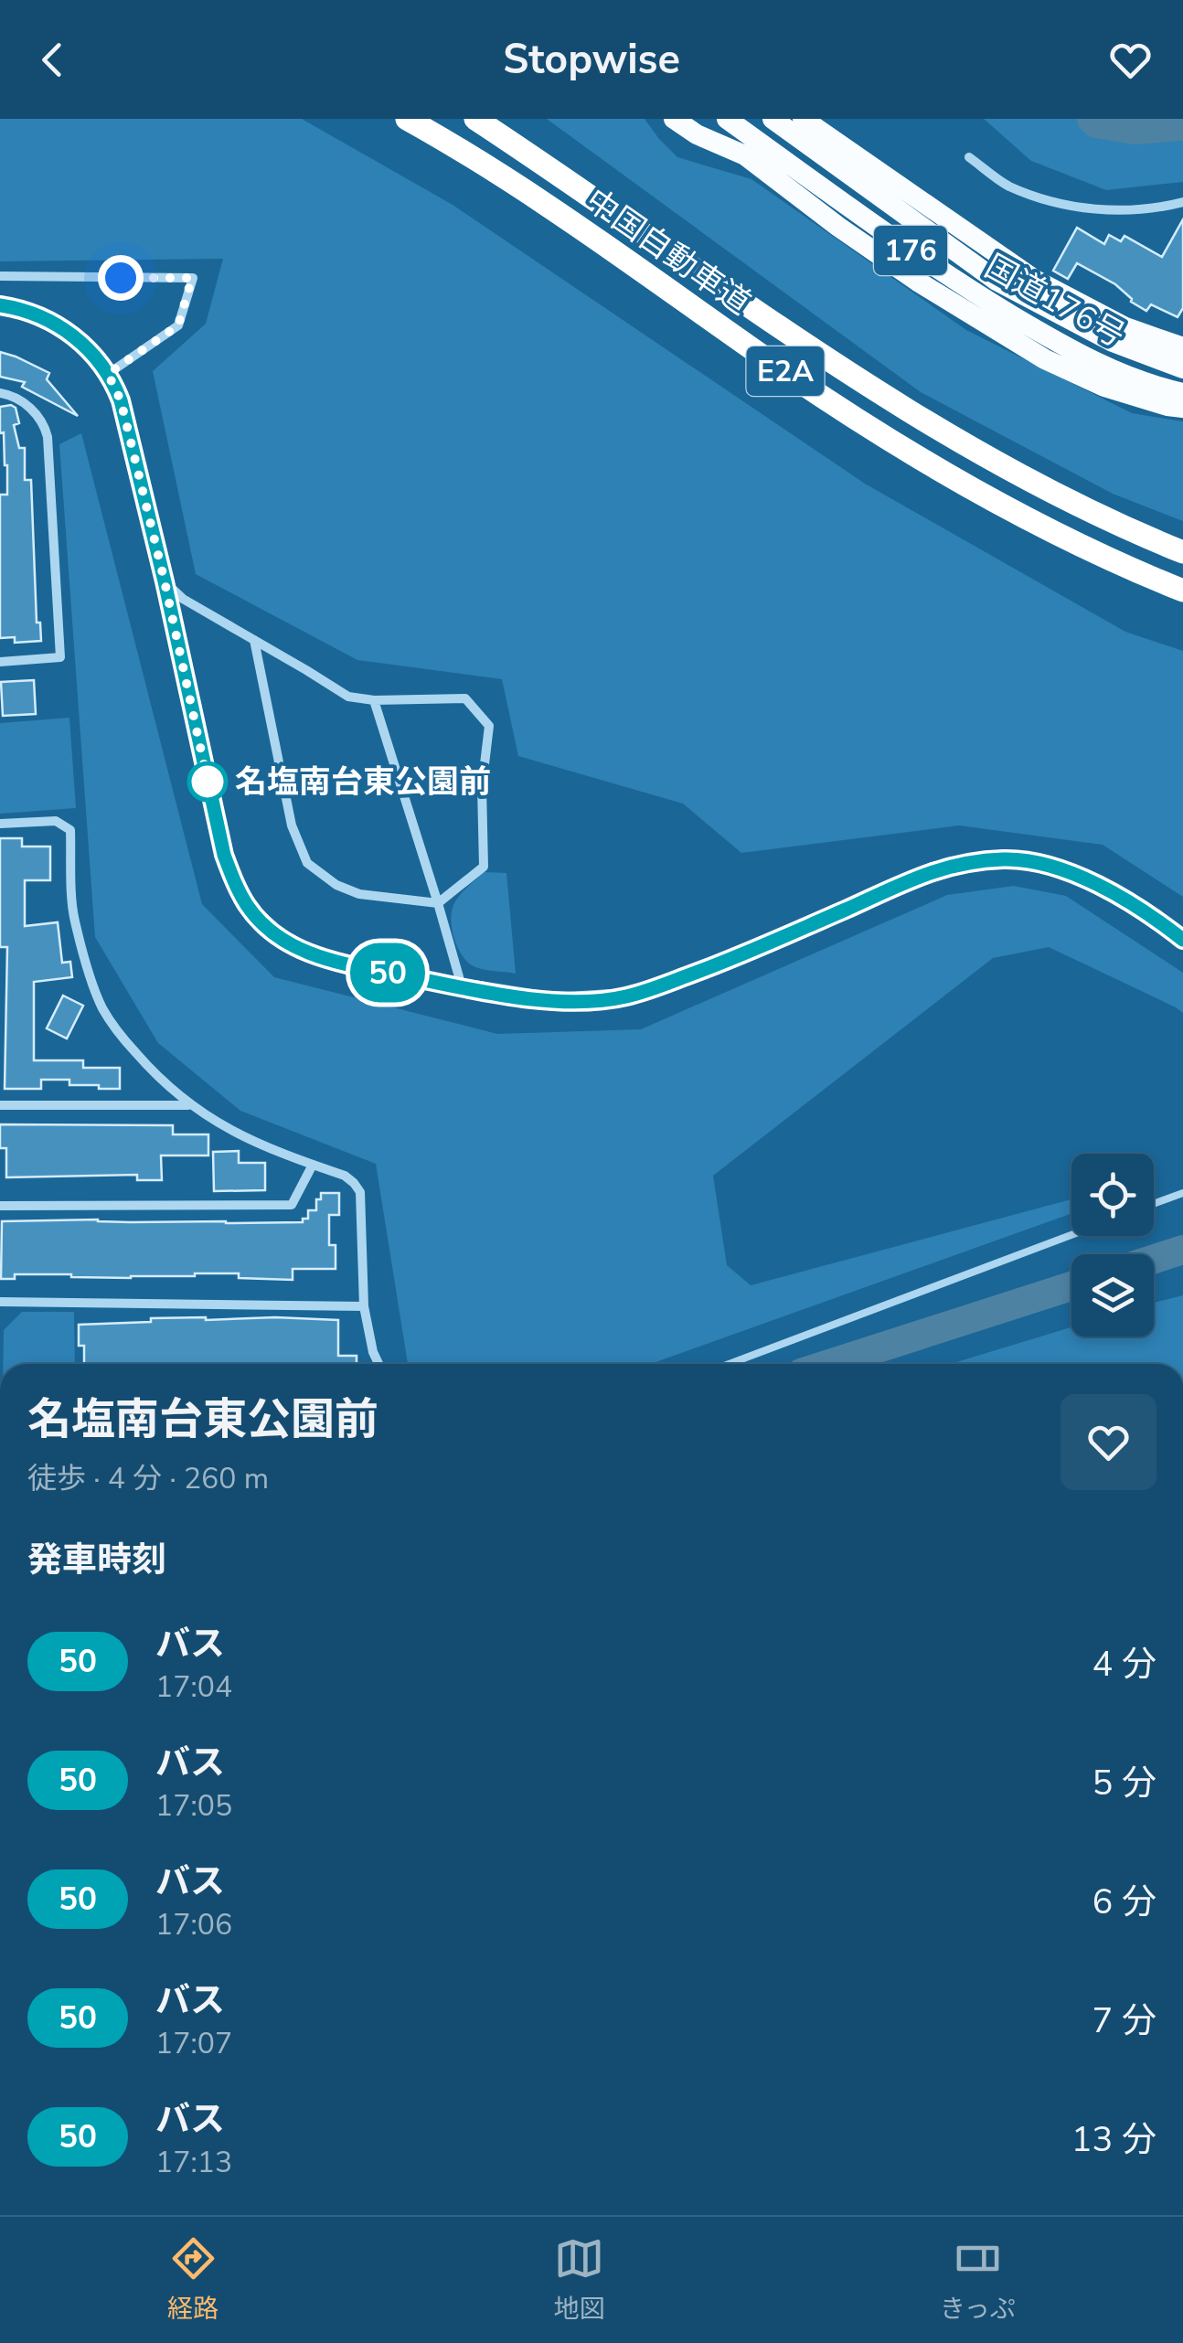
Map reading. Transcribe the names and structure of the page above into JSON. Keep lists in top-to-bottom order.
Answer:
{
  "streets": {
    "highway": [
      "176",
      "中国自動車道",
      "国道176号",
      "E2A"
    ]
  },
  "places": ["名塩南台東公園前"],
  "lines": ["bus line 50"],
  "page": {
    "header": "Stopwise",
    "on_map": "50",
    "heading": [
      ["名塩南台東公園前", "徒歩 · 4 分 · 260 m"],
      "発車時刻"
    ],
    "list": [
      {
        "mark": "50",
        "name": "バス",
        "note": "17:04",
        "value": "4 分"
      },
      {
        "mark": "50",
        "name": "バス",
        "note": "17:05",
        "value": "5 分"
      },
      {
        "mark": "50",
        "name": "バス",
        "note": "17:06",
        "value": "6 分"
      },
      {
        "mark": "50",
        "name": "バス",
        "note": "17:07",
        "value": "7 分"
      },
      {
        "mark": "50",
        "name": "バス",
        "note": "17:13",
        "value": "13 分"
      }
    ],
    "tabs": ["経路", "地図", "きっぷ"]
  }
}
